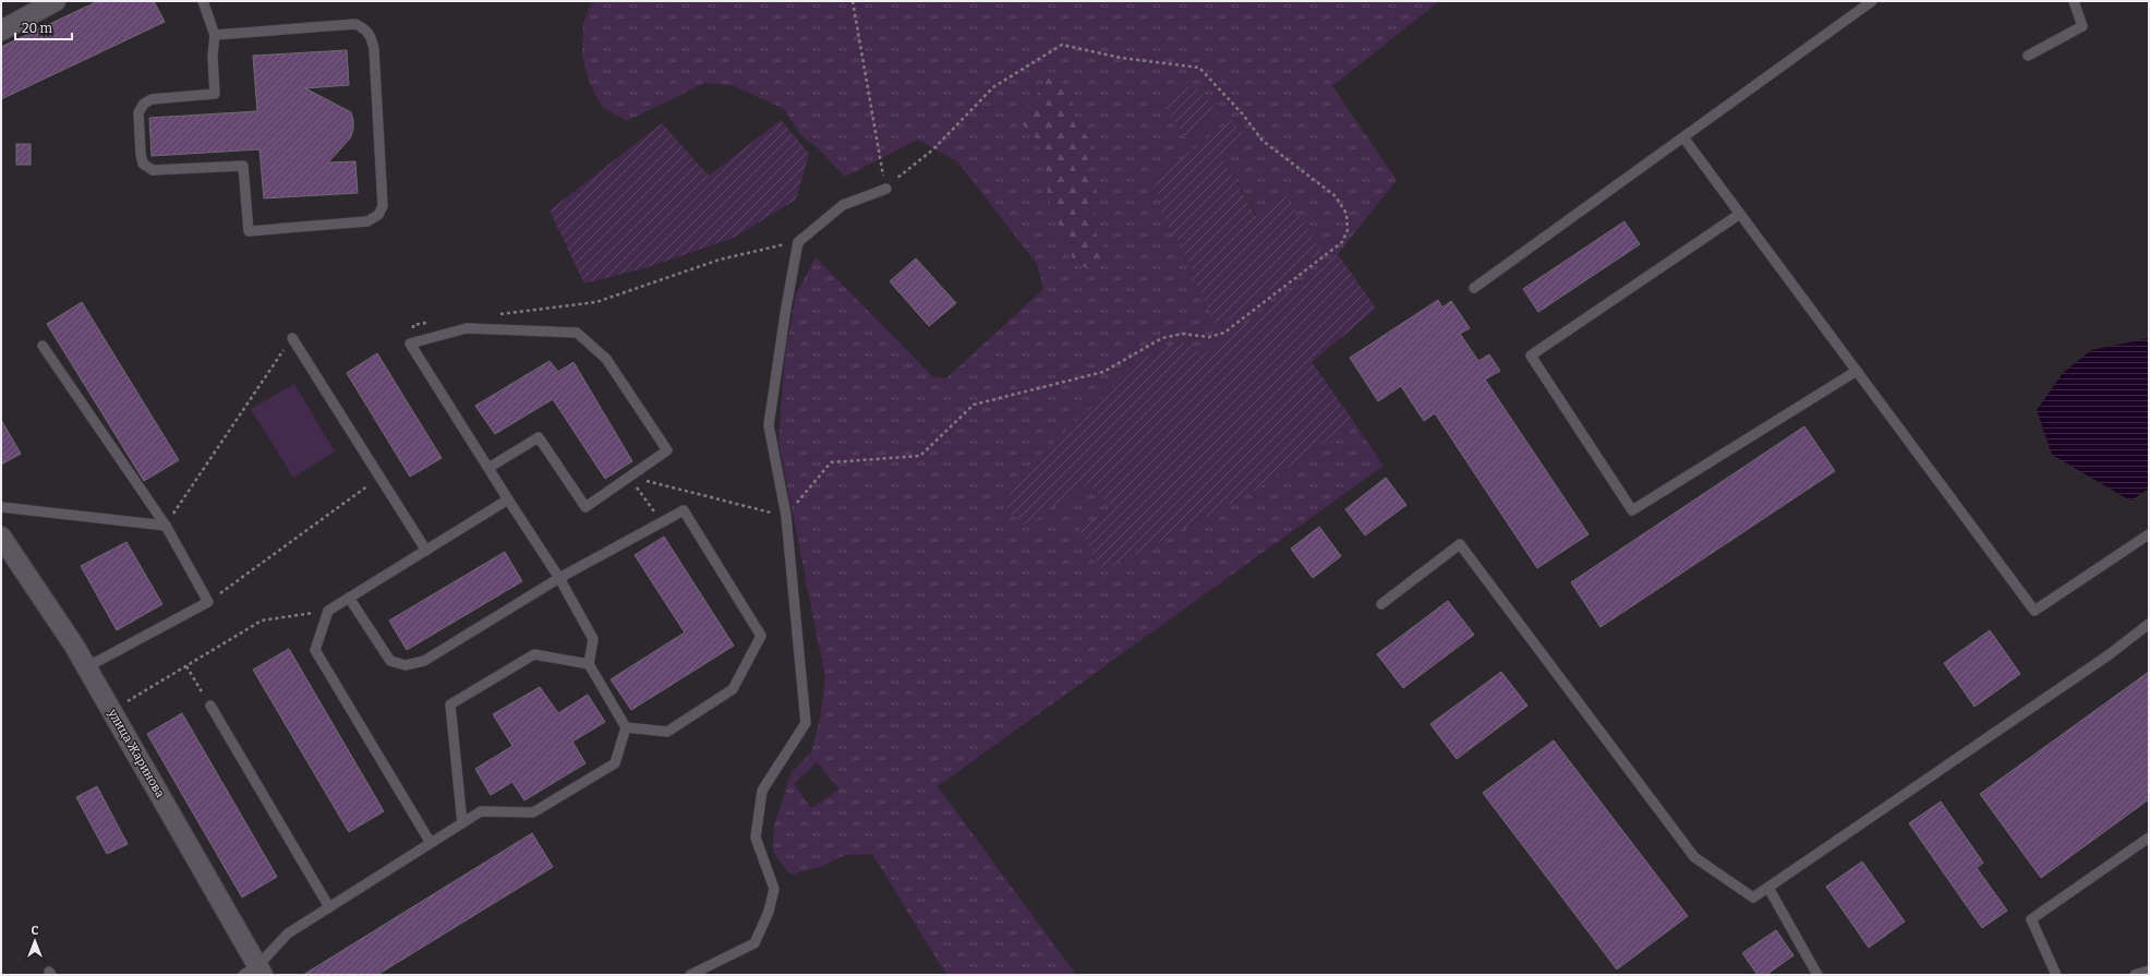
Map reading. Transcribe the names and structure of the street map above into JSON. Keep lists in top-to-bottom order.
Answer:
{
  "streets": {
    "street": ["улица Жаринова"]
  },
  "scale_bar": "20 m",
  "north": "top"
}
